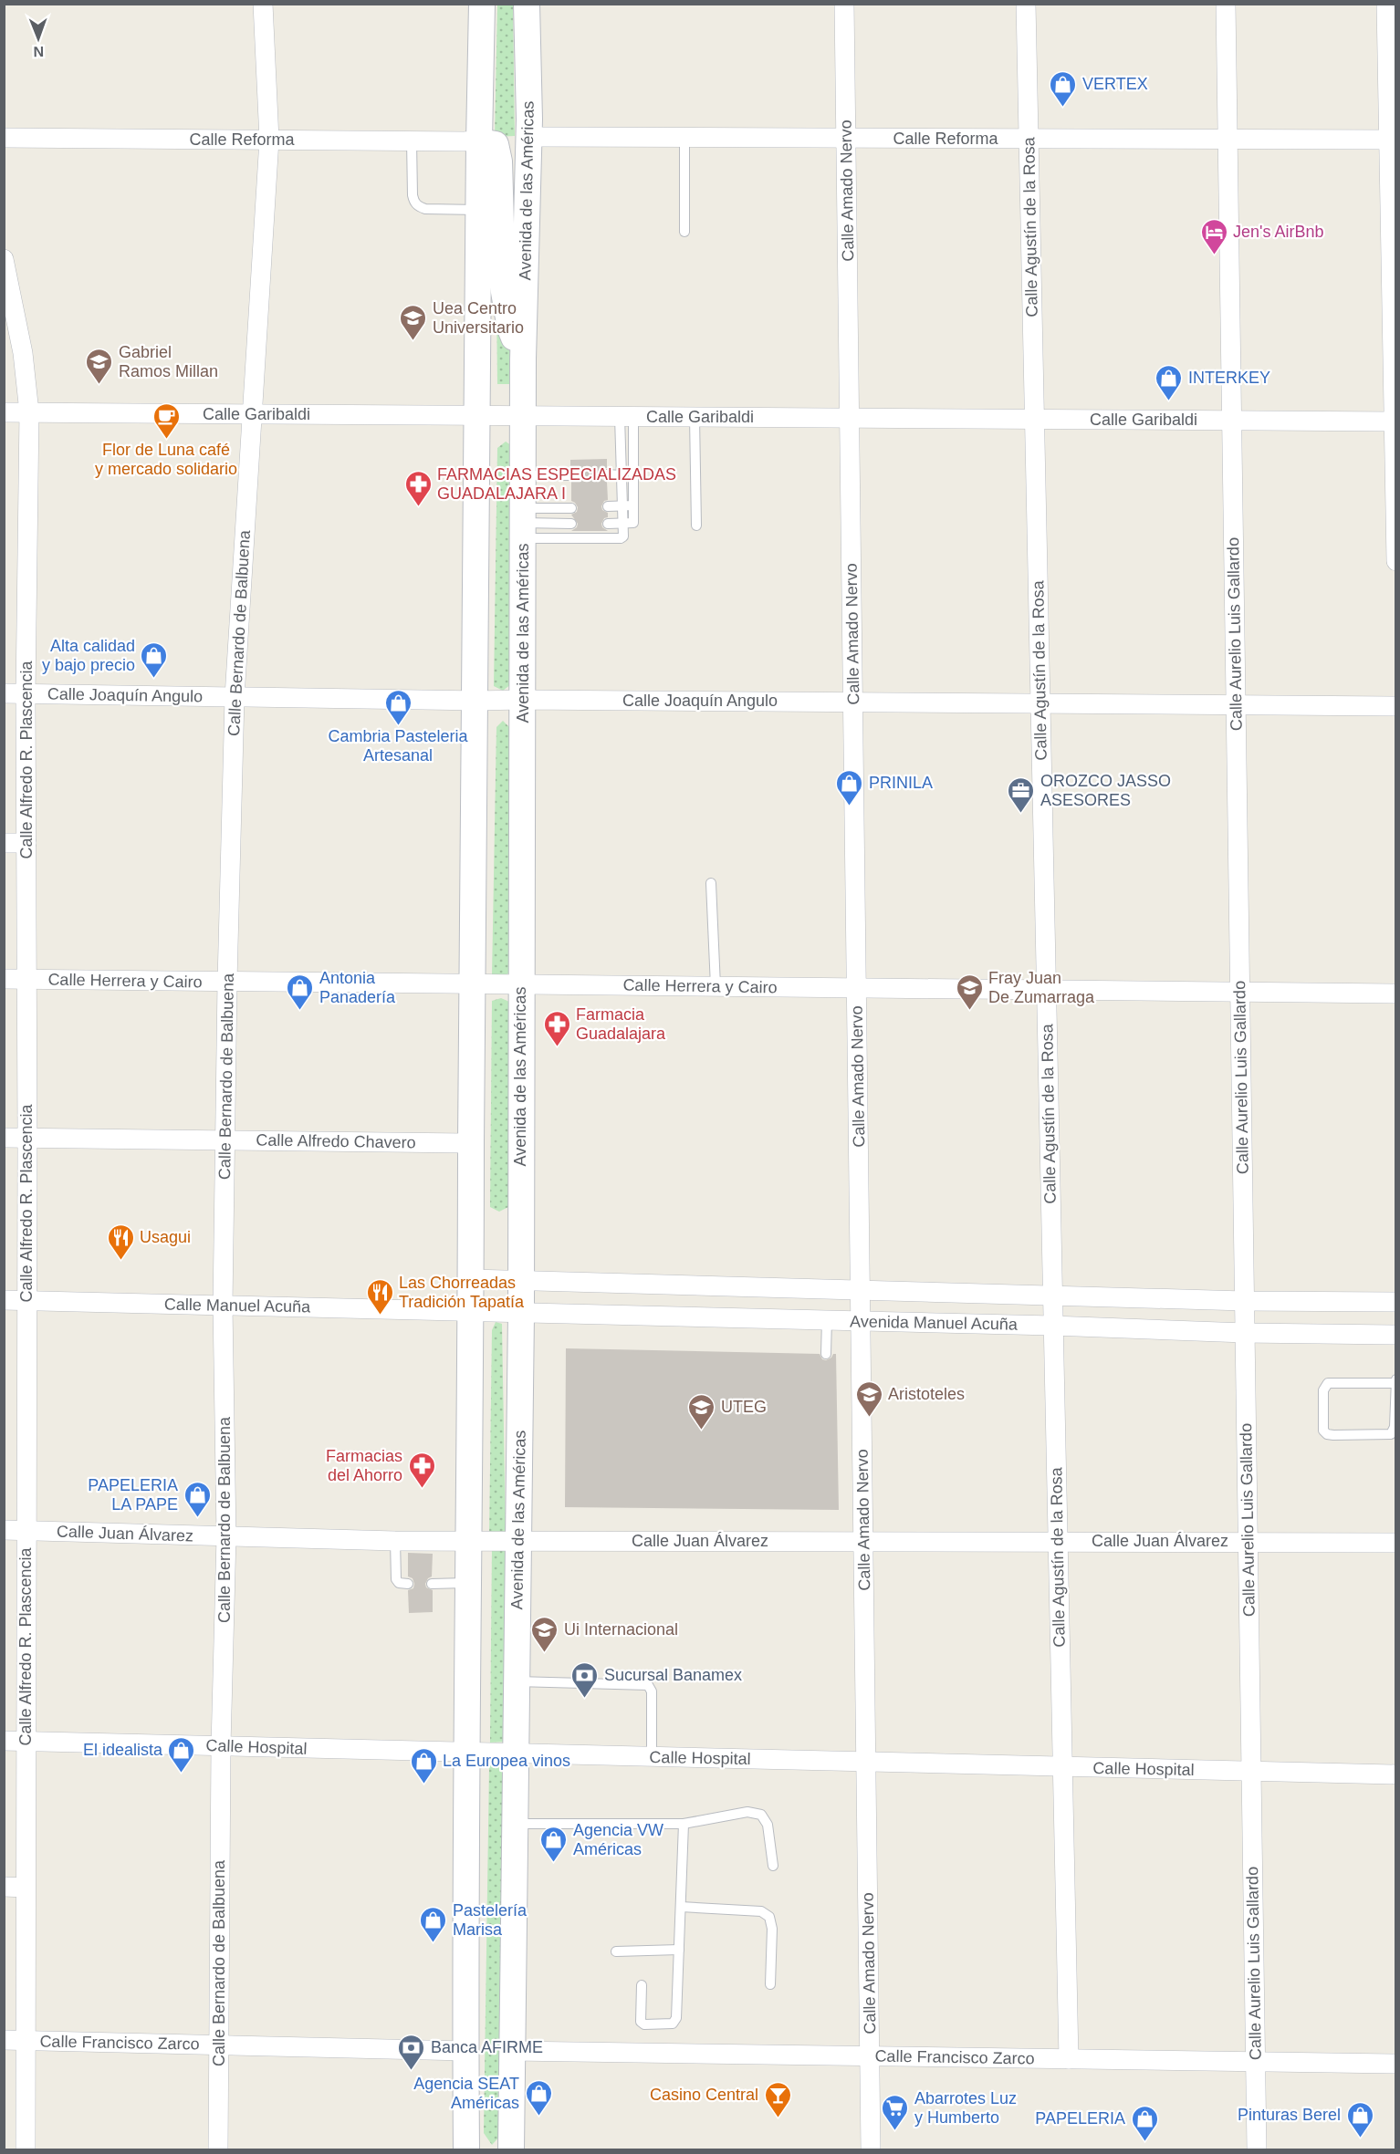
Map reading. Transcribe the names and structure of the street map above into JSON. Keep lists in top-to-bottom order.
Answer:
{
  "streets": {
    "main road": ["Avenida de las Américas"],
    "street": [
      "Calle Reforma",
      "Calle Amado Nervo",
      "Calle Agustín de la Rosa",
      "Calle Garibaldi",
      "Calle Bernardo de Balbuena",
      "Calle Aurelio Luis Gallardo",
      "Calle Joaquín Angulo",
      "Calle Alfredo R. Plascencia",
      "Calle Herrera y Cairo",
      "Calle Alfredo Chavero",
      "Calle Manuel Acuña",
      "Avenida Manuel Acuña",
      "Calle Juan Álvarez",
      "Calle Hospital",
      "Calle Francisco Zarco"
    ]
  },
  "crossings": [
    ["Calle Reforma", "Avenida de las Américas"],
    ["Calle Reforma", "Calle Amado Nervo"],
    ["Calle Reforma", "Calle Agustín de la Rosa"],
    ["Calle Reforma", "Calle Bernardo de Balbuena"],
    ["Calle Reforma", "Calle Aurelio Luis Gallardo"],
    ["Avenida de las Américas", "Calle Garibaldi"],
    ["Avenida de las Américas", "Calle Joaquín Angulo"],
    ["Avenida de las Américas", "Calle Herrera y Cairo"],
    ["Avenida de las Américas", "Avenida Manuel Acuña"],
    ["Avenida de las Américas", "Calle Juan Álvarez"],
    ["Avenida de las Américas", "Calle Hospital"],
    ["Avenida de las Américas", "Calle Francisco Zarco"],
    ["Calle Amado Nervo", "Calle Garibaldi"],
    ["Calle Amado Nervo", "Calle Joaquín Angulo"],
    ["Calle Amado Nervo", "Calle Herrera y Cairo"],
    ["Calle Amado Nervo", "Avenida Manuel Acuña"],
    ["Calle Amado Nervo", "Calle Juan Álvarez"],
    ["Calle Amado Nervo", "Calle Hospital"],
    ["Calle Amado Nervo", "Calle Francisco Zarco"],
    ["Calle Agustín de la Rosa", "Calle Garibaldi"],
    ["Calle Agustín de la Rosa", "Calle Joaquín Angulo"],
    ["Calle Agustín de la Rosa", "Calle Herrera y Cairo"],
    ["Calle Agustín de la Rosa", "Avenida Manuel Acuña"],
    ["Calle Agustín de la Rosa", "Calle Juan Álvarez"],
    ["Calle Agustín de la Rosa", "Calle Hospital"],
    ["Calle Agustín de la Rosa", "Calle Francisco Zarco"],
    ["Calle Garibaldi", "Calle Bernardo de Balbuena"],
    ["Calle Garibaldi", "Calle Aurelio Luis Gallardo"],
    ["Calle Garibaldi", "Calle Alfredo R. Plascencia"],
    ["Calle Bernardo de Balbuena", "Calle Joaquín Angulo"],
    ["Calle Bernardo de Balbuena", "Calle Herrera y Cairo"],
    ["Calle Bernardo de Balbuena", "Calle Alfredo Chavero"],
    ["Calle Bernardo de Balbuena", "Calle Manuel Acuña"],
    ["Calle Bernardo de Balbuena", "Calle Juan Álvarez"],
    ["Calle Bernardo de Balbuena", "Calle Hospital"],
    ["Calle Bernardo de Balbuena", "Calle Francisco Zarco"],
    ["Calle Aurelio Luis Gallardo", "Calle Joaquín Angulo"],
    ["Calle Aurelio Luis Gallardo", "Calle Herrera y Cairo"],
    ["Calle Aurelio Luis Gallardo", "Avenida Manuel Acuña"],
    ["Calle Aurelio Luis Gallardo", "Calle Juan Álvarez"],
    ["Calle Aurelio Luis Gallardo", "Calle Hospital"],
    ["Calle Aurelio Luis Gallardo", "Calle Francisco Zarco"],
    ["Calle Joaquín Angulo", "Calle Alfredo R. Plascencia"],
    ["Calle Alfredo R. Plascencia", "Calle Herrera y Cairo"],
    ["Calle Alfredo R. Plascencia", "Calle Alfredo Chavero"],
    ["Calle Alfredo R. Plascencia", "Calle Manuel Acuña"],
    ["Calle Alfredo R. Plascencia", "Calle Juan Álvarez"],
    ["Calle Alfredo R. Plascencia", "Calle Hospital"],
    ["Calle Alfredo R. Plascencia", "Calle Francisco Zarco"],
    ["Calle Manuel Acuña", "Avenida Manuel Acuña"]
  ],
  "places": {
    "shop": [
      "VERTEX",
      "INTERKEY",
      "Alta calidad y bajo precio",
      "Cambria Pasteleria Artesanal",
      "PRINILA",
      "Antonia Panadería",
      "PAPELERIA LA PAPE",
      "El idealista",
      "La Europea vinos",
      "Agencia VW Américas",
      "Pastelería Marisa",
      "Agencia SEAT Américas",
      "Pinturas Berel",
      "PAPELERIA"
    ],
    "hotel": ["Jen's AirBnb"],
    "school or university": [
      "Uea Centro Universitario",
      "Gabriel Ramos Millan",
      "Fray Juan De Zumarraga",
      "Aristoteles",
      "UTEG",
      "Ui Internacional"
    ],
    "cafe": ["Flor de Luna café y mercado solidario"],
    "pharmacy": ["FARMACIAS ESPECIALIZADAS GUADALAJARA I", "Farmacia Guadalajara", "Farmacias del Ahorro"],
    "office": ["OROZCO JASSO ASESORES"],
    "restaurant": ["Usagui", "Las Chorreadas Tradición Tapatía"],
    "bank": ["Sucursal Banamex", "Banca AFIRME"],
    "bar": ["Casino Central"],
    "supermarket": ["Abarrotes Luz y Humberto"]
  },
  "north": "bottom"
}
